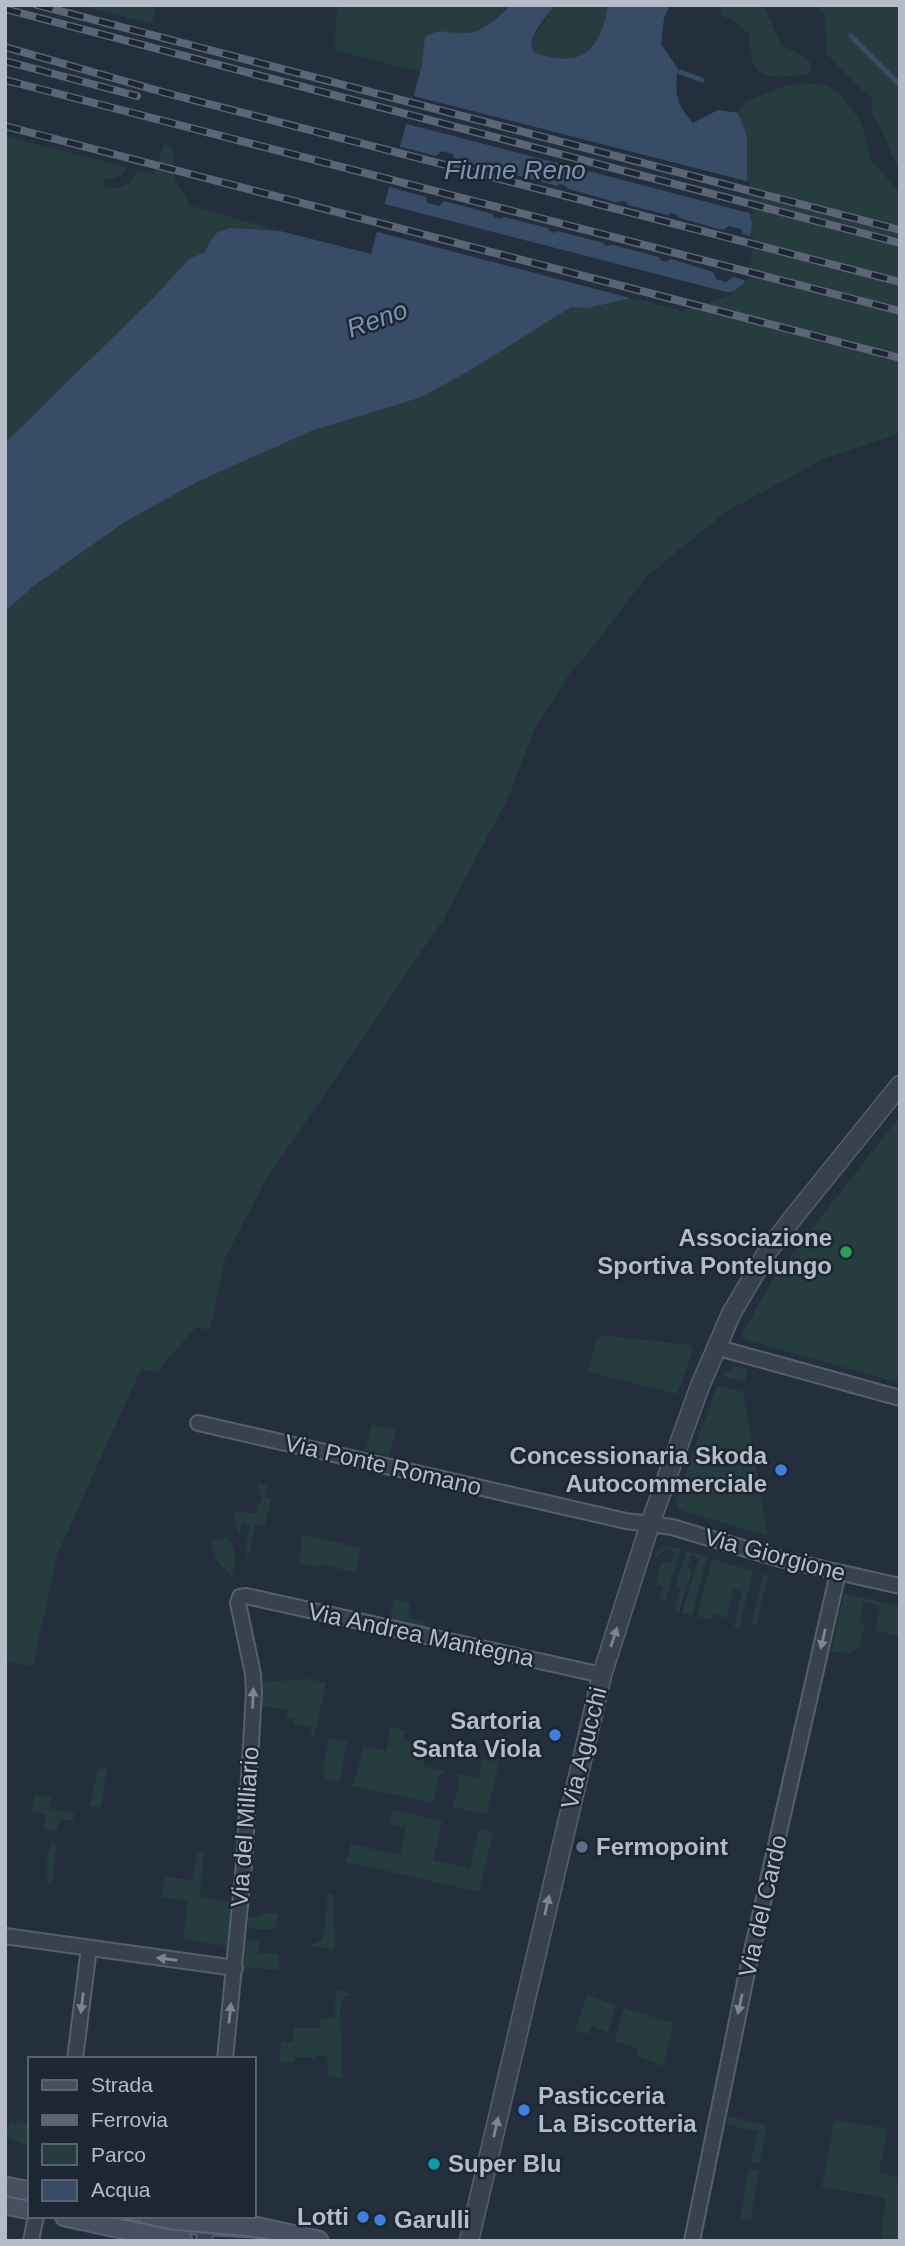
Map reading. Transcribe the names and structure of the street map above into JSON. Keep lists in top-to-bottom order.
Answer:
{
  "streets": {
    "street": [
      "Via Ponte Romano",
      "Via Giorgione",
      "Via Andrea Mantegna",
      "Via Agucchi",
      "Via del Milliario",
      "Via del Cardo"
    ]
  },
  "crossings": [
    ["Via Ponte Romano", "Via Giorgione"],
    ["Via Ponte Romano", "Via Agucchi"],
    ["Via Giorgione", "Via Agucchi"],
    ["Via Giorgione", "Via del Cardo"],
    ["Via Andrea Mantegna", "Via Agucchi"],
    ["Via Andrea Mantegna", "Via del Milliario"]
  ],
  "one_way": ["Via Agucchi", "Via del Milliario", "Via del Cardo"],
  "water": ["Fiume Reno", "Reno"],
  "places": [
    "Associazione Sportiva Pontelungo",
    "Concessionaria Skoda Autocommerciale",
    "Sartoria Santa Viola",
    "Fermopoint",
    "Pasticceria La Biscotteria",
    "Super Blu",
    "Lotti",
    "Garulli"
  ],
  "legend": [
    "Strada",
    "Ferrovia",
    "Parco",
    "Acqua"
  ]
}
